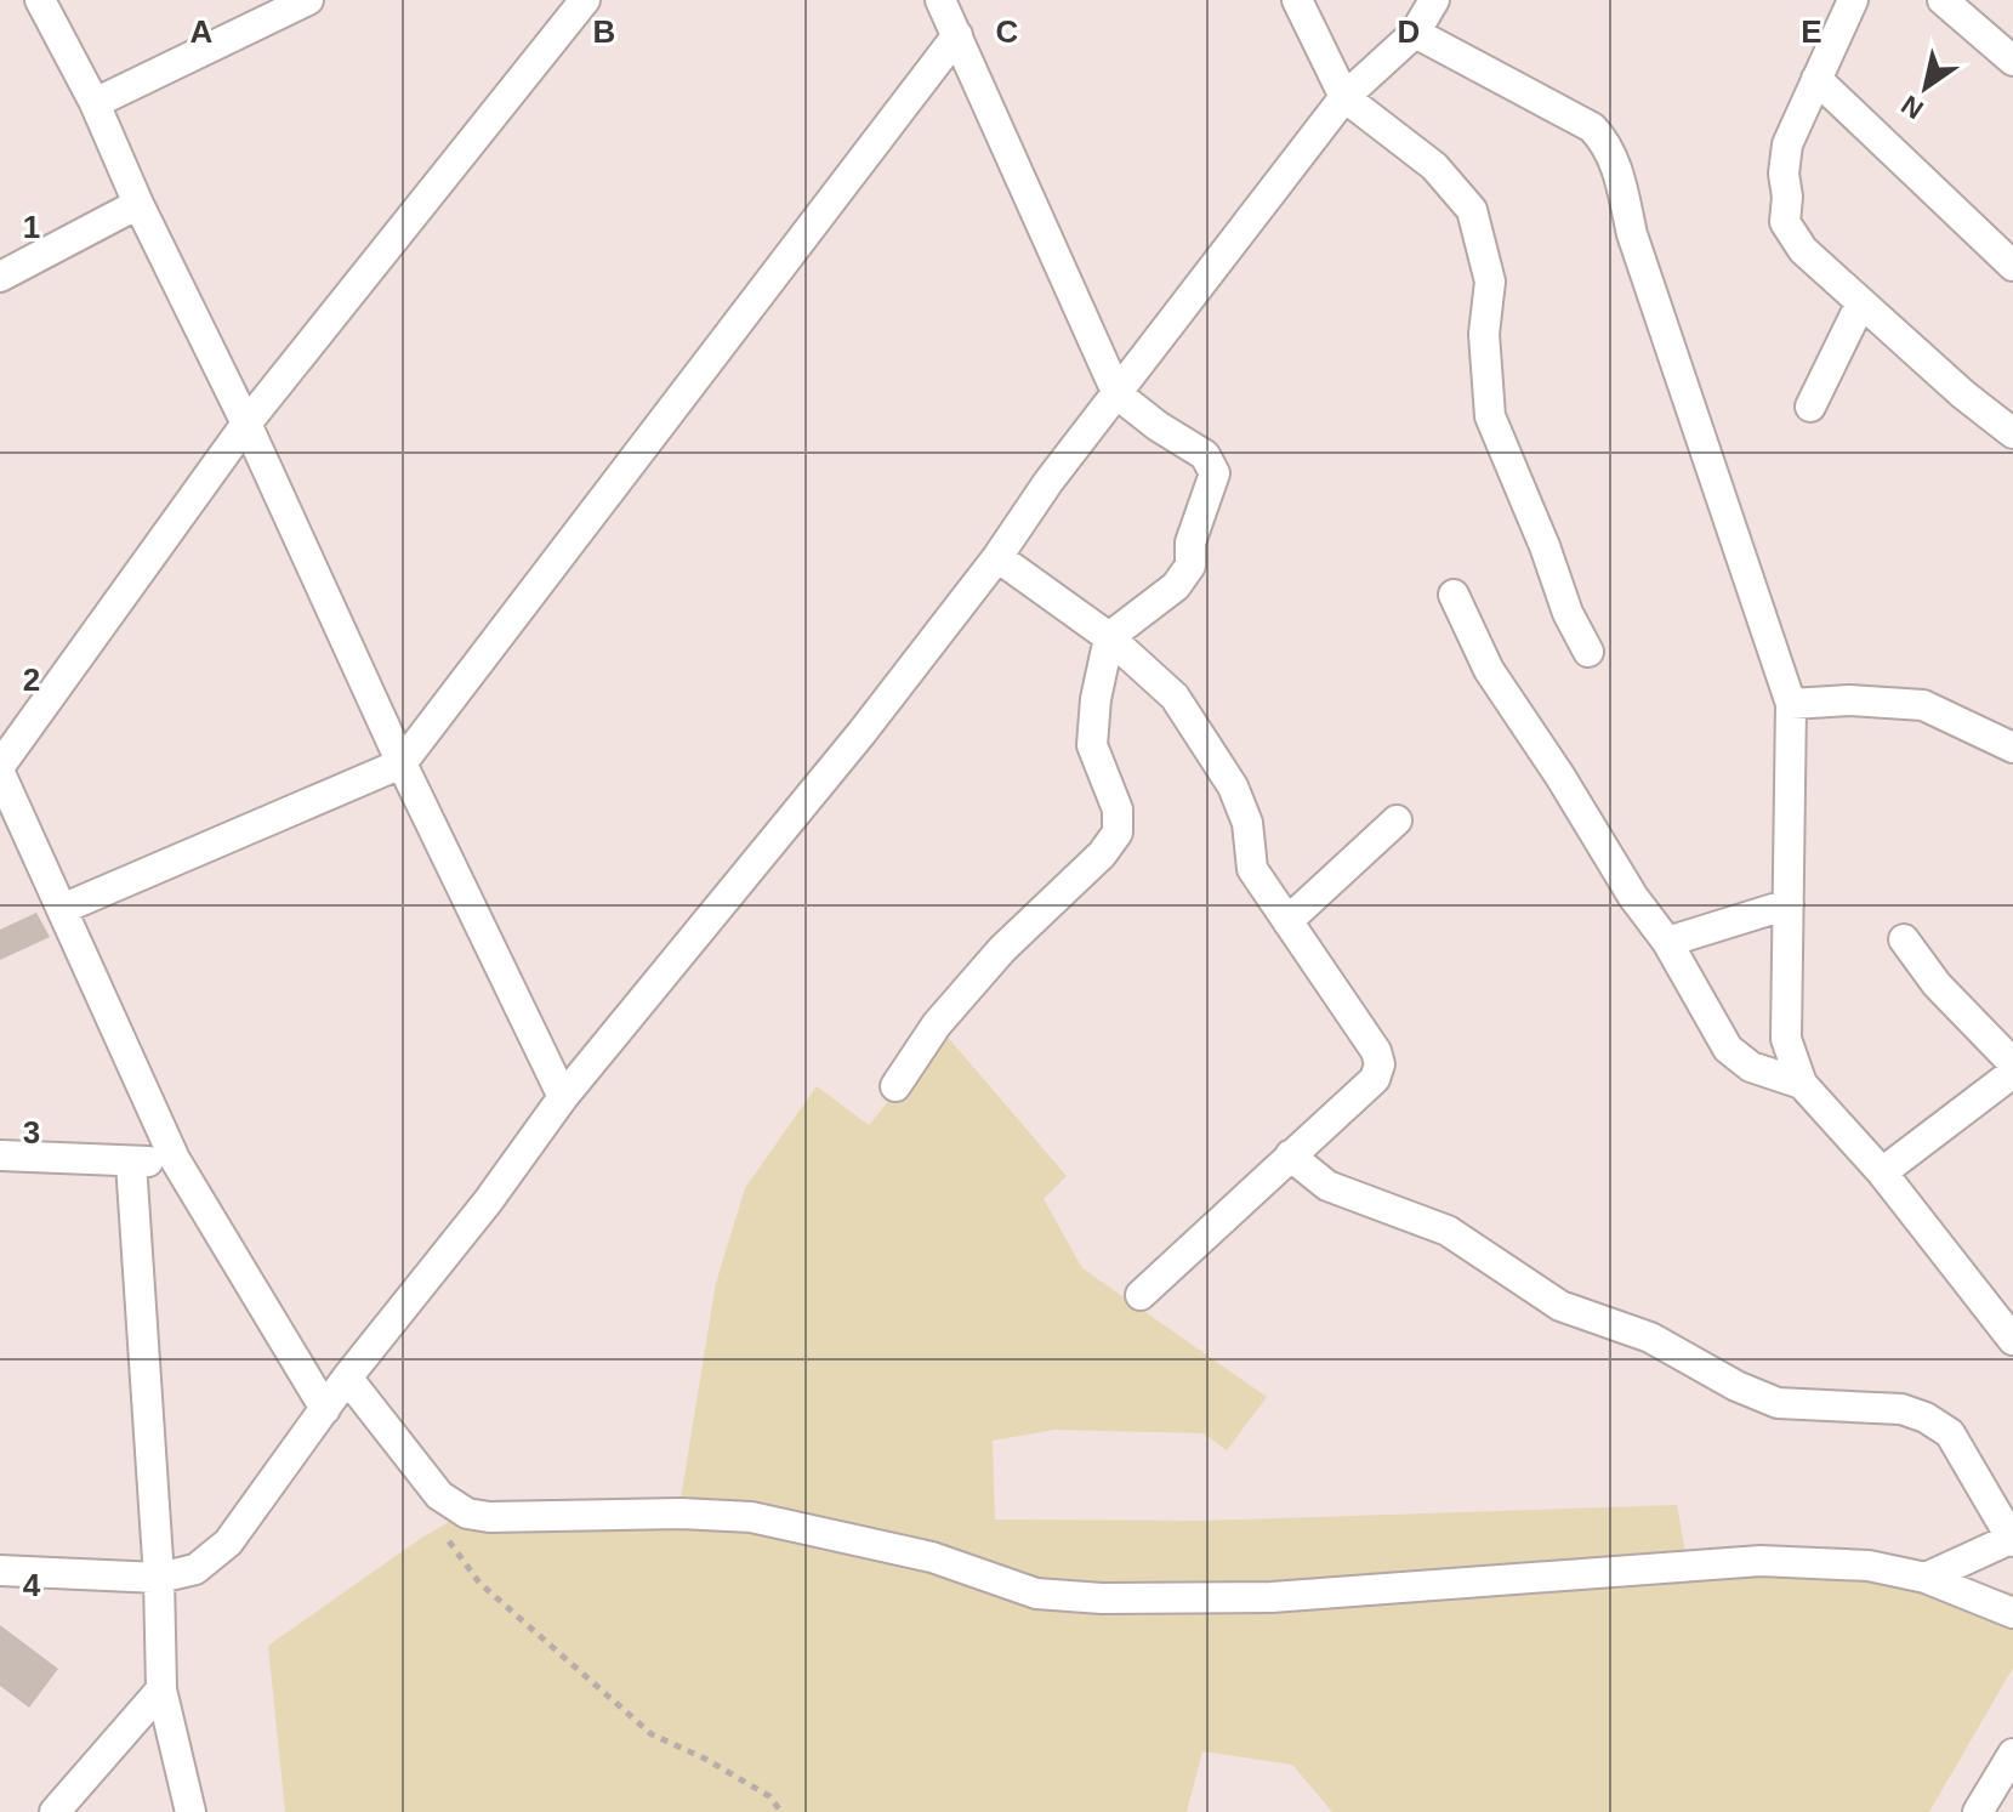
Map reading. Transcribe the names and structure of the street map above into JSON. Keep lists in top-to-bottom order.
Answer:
{
  "north": "bottom left",
  "grid": {
    "columns": [
      "A",
      "B",
      "C",
      "D",
      "E"
    ],
    "rows": [
      "1",
      "2",
      "3",
      "4"
    ]
  }
}
